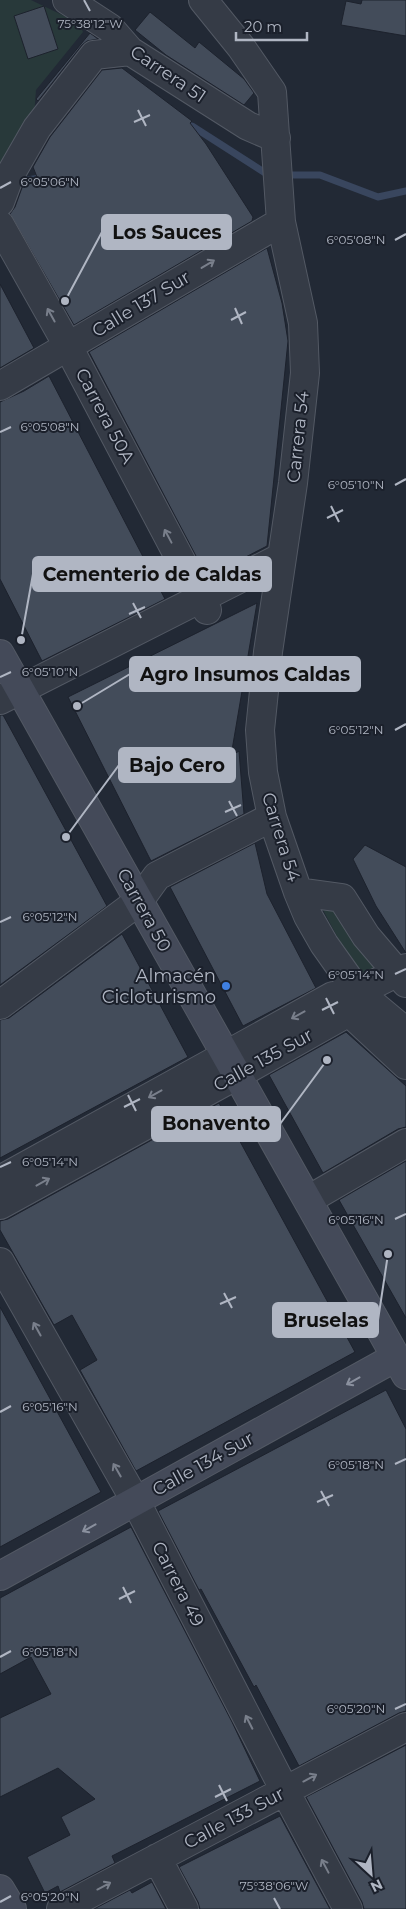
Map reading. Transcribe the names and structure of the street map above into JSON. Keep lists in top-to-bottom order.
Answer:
{
  "streets": {
    "main road": ["Carrera 50", "Calle 134 Sur"],
    "street": [
      "Carrera 51",
      "Calle 137 Sur",
      "Carrera 50A",
      "Carrera 54",
      "Calle 135 Sur",
      "Carrera 49",
      "Calle 133 Sur"
    ]
  },
  "crossings": [
    ["Carrera 51", "Carrera 54"],
    ["Calle 137 Sur", "Carrera 50A"],
    ["Calle 137 Sur", "Carrera 54"],
    ["Carrera 54", "Calle 135 Sur"],
    ["Carrera 50", "Calle 135 Sur"],
    ["Carrera 50", "Calle 134 Sur"],
    ["Calle 134 Sur", "Carrera 49"],
    ["Carrera 49", "Calle 133 Sur"]
  ],
  "one_way": [
    "Calle 137 Sur",
    "Calle 134 Sur",
    "Carrera 49",
    "Calle 133 Sur"
  ],
  "places": [
    "Los Sauces",
    "Cementerio de Caldas",
    "Agro Insumos Caldas",
    "Bajo Cero",
    "Almacén Cicloturismo",
    "Bonavento",
    "Bruselas"
  ],
  "scale_bar": "20 m",
  "north": "bottom right",
  "coordinates": [
    "75°38'12\"W",
    "6°05'06\"N",
    "6°05'08\"N",
    "6°05'10\"N",
    "6°05'12\"N",
    "6°05'14\"N",
    "6°05'16\"N",
    "6°05'18\"N",
    "6°05'20\"N",
    "75°38'06\"W"
  ]
}
